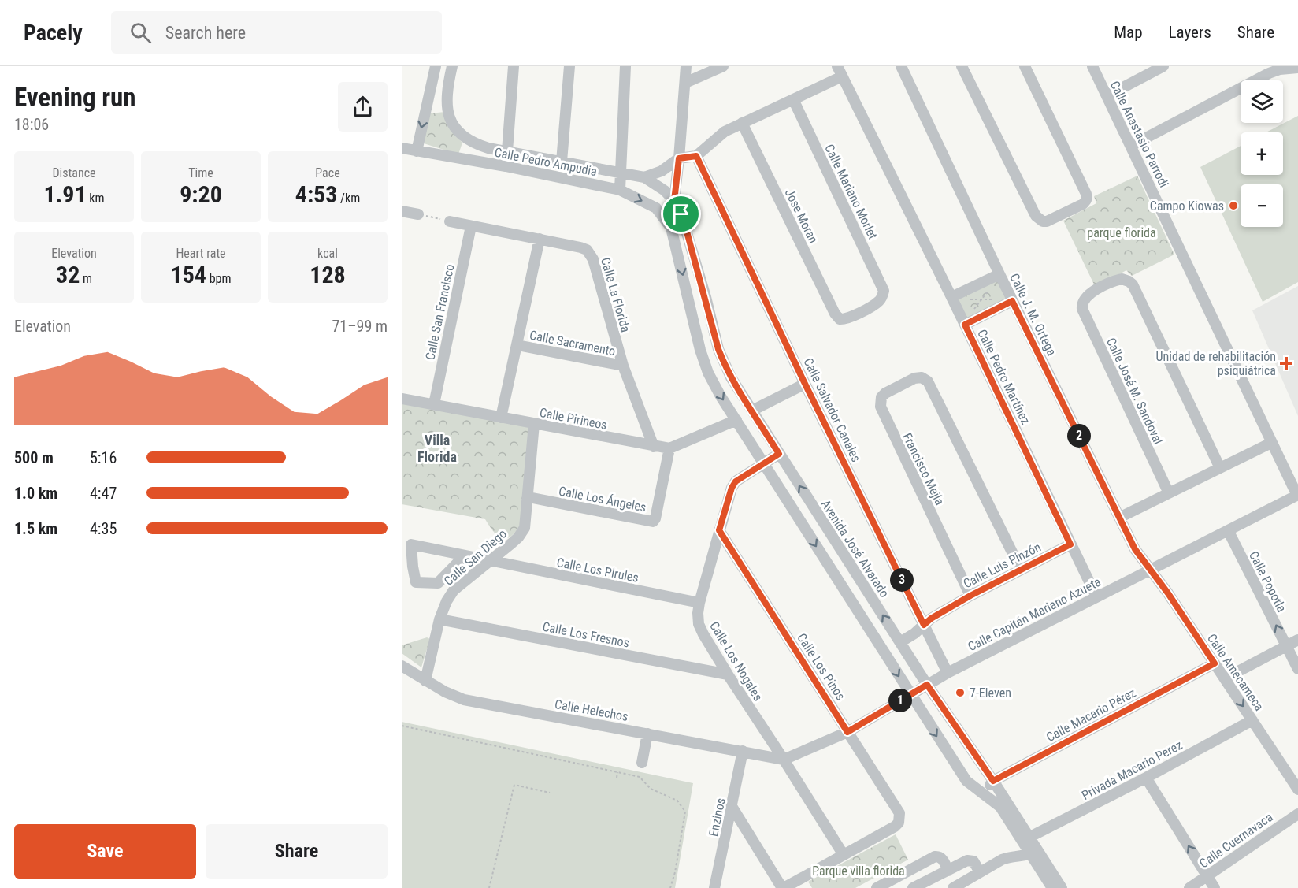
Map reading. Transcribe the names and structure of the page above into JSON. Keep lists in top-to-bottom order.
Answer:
{
  "streets": {
    "street": [
      "Calle Anastasio Parrodi",
      "Calle Pedro Ampudia",
      "Calle Mariano Morlet",
      "Jose Moran",
      "Calle La Florida",
      "Calle San Francisco",
      "Calle J. M. Ortega",
      "Calle Sacramento",
      "Calle Pedro Martínez",
      "Calle José M. Sandoval",
      "Calle Salvador Canales",
      "Calle Pirineos",
      "Francisco Mejia",
      "Calle Los Ángeles",
      "Avenida José Alvarado",
      "Calle San Diego",
      "Calle Luis Pinzón",
      "Calle Los Pirules",
      "Calle Popotla",
      "Calle Capitán Mariano Azueta",
      "Calle Los Fresnos",
      "Calle Los Nogales",
      "Calle Los Pinos",
      "Calle Amecameca",
      "Calle Helechos",
      "Calle Macario Pérez",
      "Privada Macario Perez",
      "Enzinos",
      "Calle Cuernavaca"
    ]
  },
  "crossings": [
    ["Calle Anastasio Parrodi", "Calle Capitán Mariano Azueta"],
    ["Calle Pedro Ampudia", "Avenida José Alvarado"],
    ["Calle Mariano Morlet", "Jose Moran"],
    ["Calle La Florida", "Calle San Francisco"],
    ["Calle La Florida", "Calle Sacramento"],
    ["Calle La Florida", "Calle Pirineos"],
    ["Calle San Francisco", "Calle Pirineos"],
    ["Calle J. M. Ortega", "Calle Capitán Mariano Azueta"],
    ["Calle J. M. Ortega", "Calle Amecameca"],
    ["Calle Pedro Martínez", "Calle Luis Pinzón"],
    ["Calle Pedro Martínez", "Calle Capitán Mariano Azueta"],
    ["Calle Salvador Canales", "Calle Luis Pinzón"],
    ["Calle Salvador Canales", "Calle Capitán Mariano Azueta"],
    ["Calle Pirineos", "Calle Los Ángeles"],
    ["Calle Pirineos", "Avenida José Alvarado"],
    ["Calle Pirineos", "Calle San Diego"],
    ["Francisco Mejia", "Calle Luis Pinzón"],
    ["Calle Los Ángeles", "Calle San Diego"],
    ["Avenida José Alvarado", "Calle Luis Pinzón"],
    ["Avenida José Alvarado", "Calle Capitán Mariano Azueta"],
    ["Avenida José Alvarado", "Calle Los Nogales"],
    ["Avenida José Alvarado", "Calle Macario Pérez"],
    ["Avenida José Alvarado", "Privada Macario Perez"],
    ["Calle San Diego", "Calle Los Pirules"],
    ["Calle San Diego", "Calle Los Fresnos"],
    ["Calle San Diego", "Calle Helechos"],
    ["Calle Los Pirules", "Calle Los Nogales"],
    ["Calle Popotla", "Calle Capitán Mariano Azueta"],
    ["Calle Capitán Mariano Azueta", "Calle Los Nogales"],
    ["Calle Capitán Mariano Azueta", "Calle Los Pinos"],
    ["Calle Capitán Mariano Azueta", "Calle Amecameca"],
    ["Calle Capitán Mariano Azueta", "Calle Helechos"],
    ["Calle Los Fresnos", "Calle Los Nogales"],
    ["Calle Los Nogales", "Calle Los Pinos"],
    ["Calle Los Nogales", "Calle Helechos"],
    ["Calle Amecameca", "Calle Macario Pérez"],
    ["Calle Amecameca", "Privada Macario Perez"],
    ["Calle Helechos", "Enzinos"]
  ],
  "one_way": ["Calle Popotla"],
  "districts": ["Villa Florida"],
  "parks": ["parque florida", "Parque villa florida"],
  "places": {
    "other": ["Campo Kiowas", "7-Eleven"],
    "health": ["Unidad de rehabilitación psiquiátrica"]
  },
  "page": {
    "header": "Pacely",
    "search": "Search here",
    "nav": ["Map", "Layers", "Share"],
    "heading": ["Evening run", "18:06"],
    "map_buttons": ["+", "−"],
    "stats": [
      ["Distance", "1.91 km"],
      ["Time", "9:20"],
      ["Pace", "4:53 /km"],
      ["Elevation", "32 m"],
      ["Heart rate", "154 bpm"],
      ["kcal", "128"]
    ],
    "chart": ["Elevation", "71–99 m"],
    "pins": ["2", "3", "1"],
    "list": [
      {
        "name": "500 m",
        "note": "5:16"
      },
      {
        "name": "1.0 km",
        "note": "4:47"
      },
      {
        "name": "1.5 km",
        "note": "4:35"
      }
    ],
    "buttons": ["Save", "Share"]
  }
}
